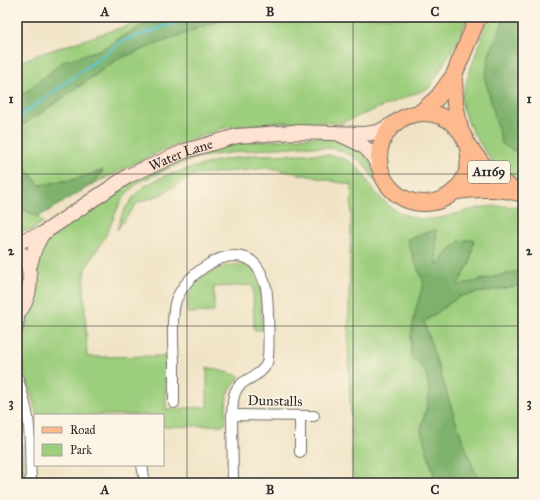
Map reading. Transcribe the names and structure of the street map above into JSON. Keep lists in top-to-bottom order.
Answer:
{
  "streets": {
    "main road": ["Water Lane", "A1169"],
    "street": ["Dunstalls"]
  },
  "crossings": [
    ["Water Lane", "A1169"]
  ],
  "legend": ["Road", "Park"],
  "grid": {
    "columns": ["A", "B", "C"],
    "rows": ["1", "2", "3"]
  }
}
